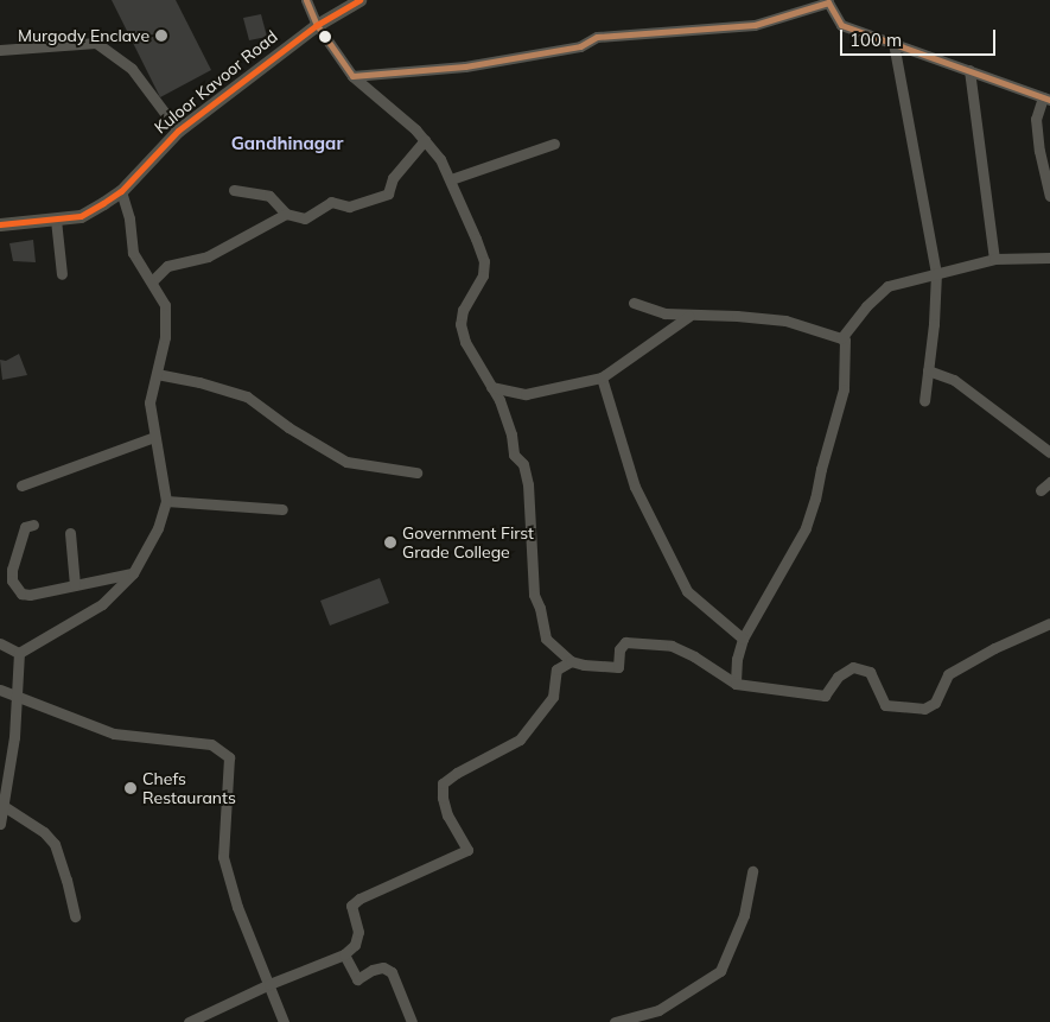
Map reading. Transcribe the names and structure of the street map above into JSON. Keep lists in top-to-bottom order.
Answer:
{
  "streets": {
    "main road": ["Kuloor Kavoor Road"]
  },
  "districts": ["Gandhinagar"],
  "places": ["Murgody Enclave", "Government First Grade College", "Chefs Restaurants"],
  "scale_bar": "100 m"
}
